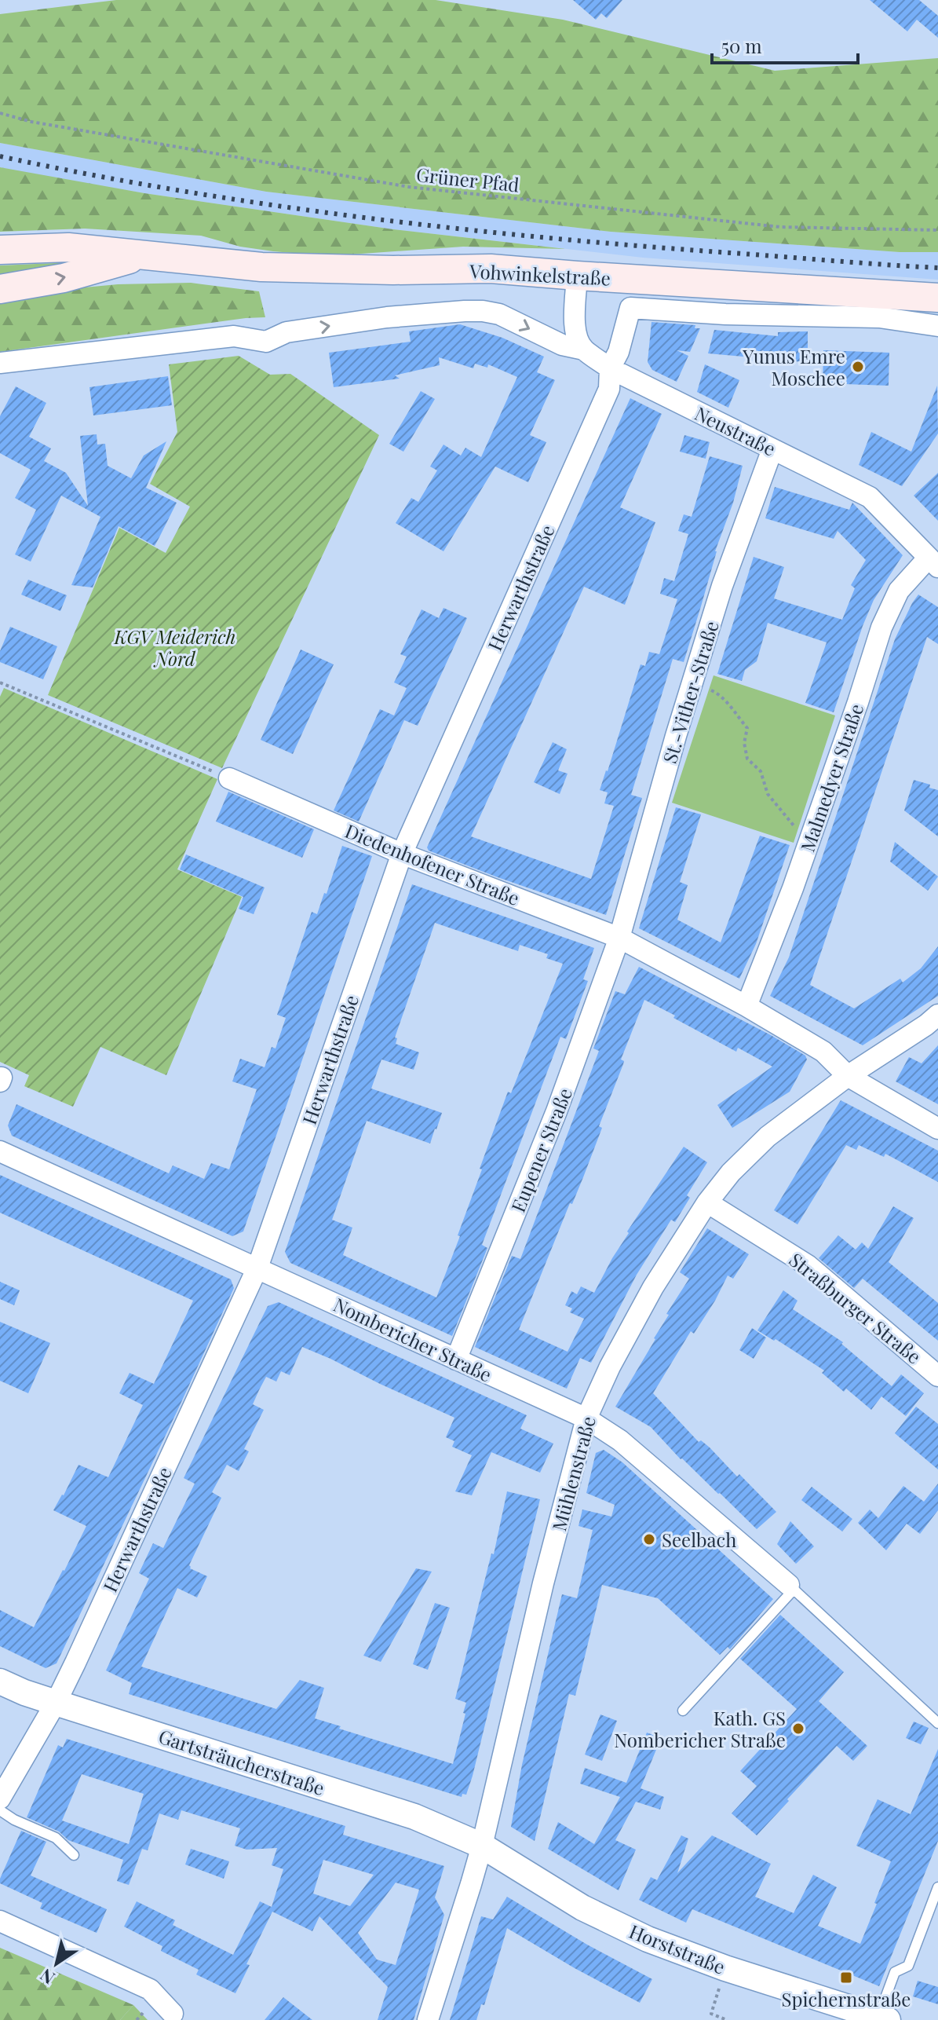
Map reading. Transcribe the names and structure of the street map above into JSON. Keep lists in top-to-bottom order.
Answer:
{
  "streets": {
    "main road": ["Vohwinkelstraße"],
    "street": [
      "Neustraße",
      "Herwarthstraße",
      "St.-Vither-Straße",
      "Malmedyer Straße",
      "Diedenhofener Straße",
      "Eupener Straße",
      "Straßburger Straße",
      "Nombericher Straße",
      "Mühlenstraße",
      "Gartsträucherstraße",
      "Horststraße"
    ],
    "path": ["Grüner Pfad"]
  },
  "crossings": [
    ["Neustraße", "Herwarthstraße"],
    ["Neustraße", "St.-Vither-Straße"],
    ["Neustraße", "Malmedyer Straße"],
    ["Herwarthstraße", "Diedenhofener Straße"],
    ["Herwarthstraße", "Nombericher Straße"],
    ["Herwarthstraße", "Gartsträucherstraße"],
    ["St.-Vither-Straße", "Diedenhofener Straße"],
    ["St.-Vither-Straße", "Eupener Straße"],
    ["Malmedyer Straße", "Diedenhofener Straße"],
    ["Diedenhofener Straße", "Eupener Straße"],
    ["Diedenhofener Straße", "Mühlenstraße"],
    ["Eupener Straße", "Nombericher Straße"],
    ["Straßburger Straße", "Mühlenstraße"],
    ["Nombericher Straße", "Mühlenstraße"],
    ["Mühlenstraße", "Gartsträucherstraße"],
    ["Mühlenstraße", "Horststraße"],
    ["Gartsträucherstraße", "Horststraße"]
  ],
  "parks": ["KGV Meiderich Nord"],
  "places": {
    "other": ["Yunus Emre Moschee", "Seelbach", "Kath. GS Nombericher Straße"],
    "transit": ["Spichernstraße"]
  },
  "scale_bar": "50 m",
  "north": "bottom left"
}
